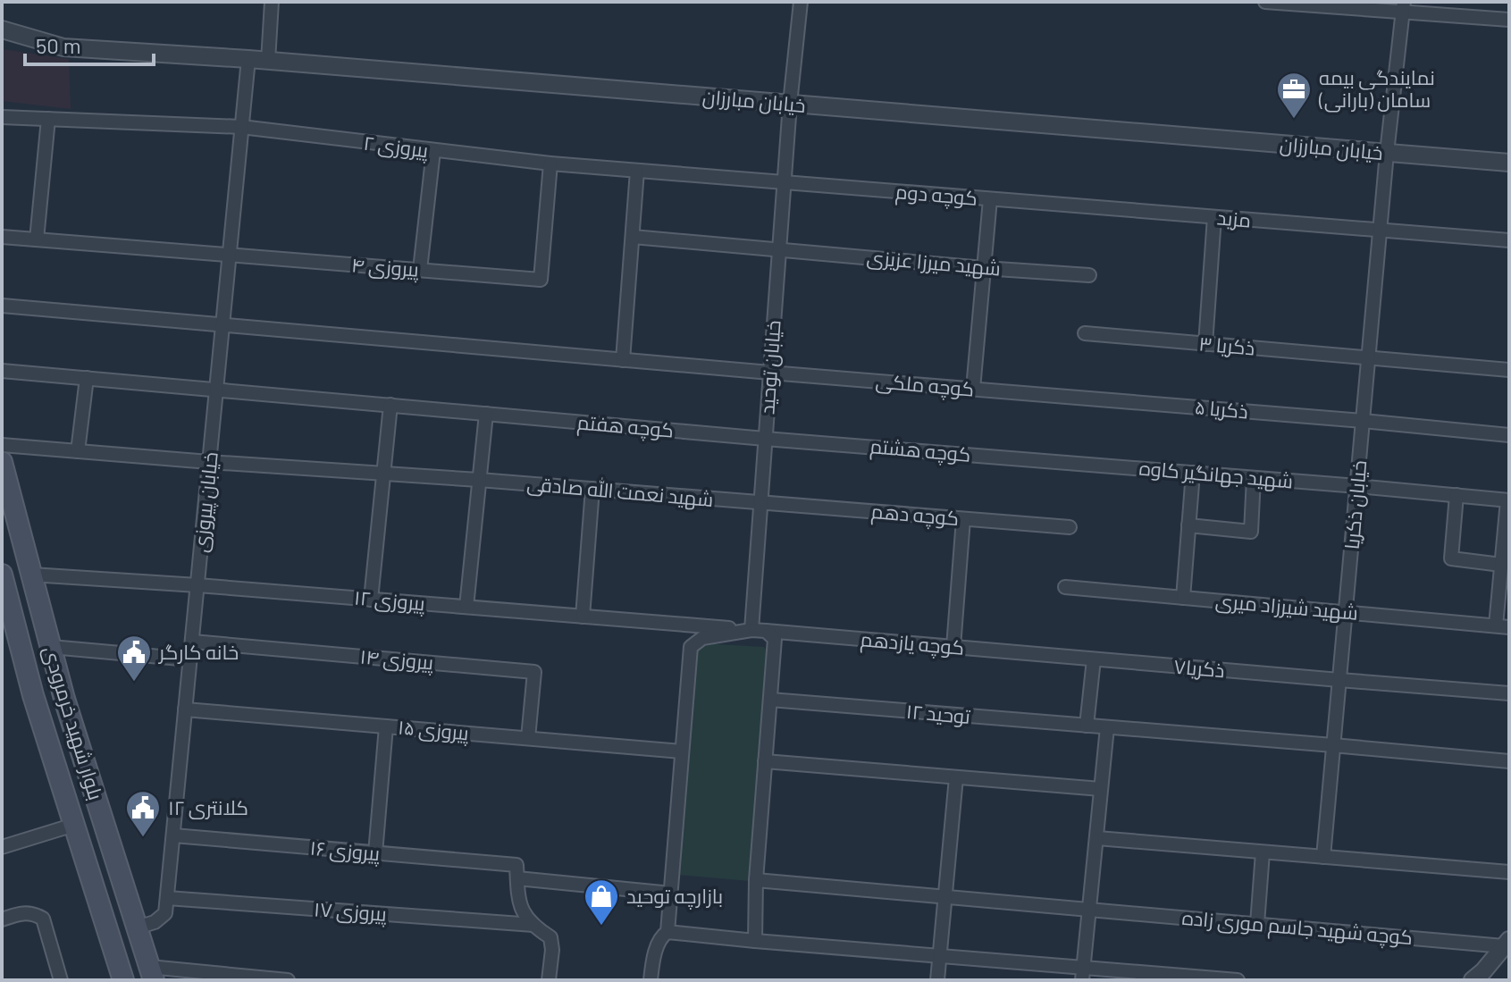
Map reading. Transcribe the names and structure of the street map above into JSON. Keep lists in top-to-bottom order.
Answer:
{
  "streets": {
    "main road": ["بلوار شهید خرمرودی"],
    "street": [
      "خیابان مبارزان",
      "پیروزی ۲",
      "کوچه دوم",
      "مزید",
      "شهید میرزا عزیزی",
      "پیروزی ۴",
      "ذکریا ۳",
      "خیابان توحید",
      "کوچه ملکی",
      "ذکریا ۵",
      "کوچه هفتم",
      "کوچه هشتم",
      "شهید جهانگیر کاوه",
      "شهید نعمت الله صادقی",
      "خیابان پیروزی",
      "خیابان ذکریا",
      "کوچه دهم",
      "پیروزی ۱۲",
      "شهید شیرزاد میری",
      "کوچه یازدهم",
      "پیروزی ۱۴",
      "ذکریا۷",
      "توحید ۱۲",
      "پیروزی ۱۵",
      "پیروزی ۱۶",
      "پیروزی ۱۷",
      "کوچه شهید جاسم موری زاده"
    ]
  },
  "crossings": [
    ["خیابان مبارزان", "خیابان توحید"],
    ["خیابان مبارزان", "خیابان پیروزی"],
    ["خیابان مبارزان", "خیابان ذکریا"],
    ["پیروزی ۲", "کوچه دوم"],
    ["پیروزی ۲", "پیروزی ۴"],
    ["پیروزی ۲", "خیابان پیروزی"],
    ["کوچه دوم", "مزید"],
    ["کوچه دوم", "خیابان توحید"],
    ["مزید", "خیابان ذکریا"],
    ["شهید میرزا عزیزی", "خیابان توحید"],
    ["پیروزی ۴", "خیابان پیروزی"],
    ["ذکریا ۳", "خیابان ذکریا"],
    ["خیابان توحید", "کوچه ملکی"],
    ["خیابان توحید", "کوچه هفتم"],
    ["خیابان توحید", "کوچه هشتم"],
    ["خیابان توحید", "شهید نعمت الله صادقی"],
    ["خیابان توحید", "کوچه دهم"],
    ["خیابان توحید", "پیروزی ۱۲"],
    ["کوچه ملکی", "ذکریا ۵"],
    ["کوچه ملکی", "خیابان پیروزی"],
    ["ذکریا ۵", "خیابان ذکریا"],
    ["کوچه هفتم", "کوچه هشتم"],
    ["کوچه هفتم", "خیابان پیروزی"],
    ["کوچه هشتم", "شهید جهانگیر کاوه"],
    ["شهید جهانگیر کاوه", "خیابان ذکریا"],
    ["شهید نعمت الله صادقی", "خیابان پیروزی"],
    ["شهید نعمت الله صادقی", "کوچه دهم"],
    ["خیابان پیروزی", "پیروزی ۱۲"],
    ["خیابان پیروزی", "پیروزی ۱۴"],
    ["خیابان پیروزی", "پیروزی ۱۵"],
    ["خیابان پیروزی", "پیروزی ۱۶"],
    ["خیابان پیروزی", "پیروزی ۱۷"],
    ["خیابان ذکریا", "شهید شیرزاد میری"],
    ["خیابان ذکریا", "ذکریا۷"],
    ["خیابان ذکریا", "توحید ۱۲"],
    ["پیروزی ۱۲", "بلوار شهید خرمرودی"],
    ["کوچه یازدهم", "ذکریا۷"],
    ["پیروزی ۱۴", "پیروزی ۱۵"]
  ],
  "places": {
    "office": ["نمایندگی بیمه سامان (بارانی)"],
    "public building": ["خانه کارگر", "کلانتری ۱۲"],
    "shop": ["بازارچه توحید"]
  },
  "scale_bar": "50 m"
}
